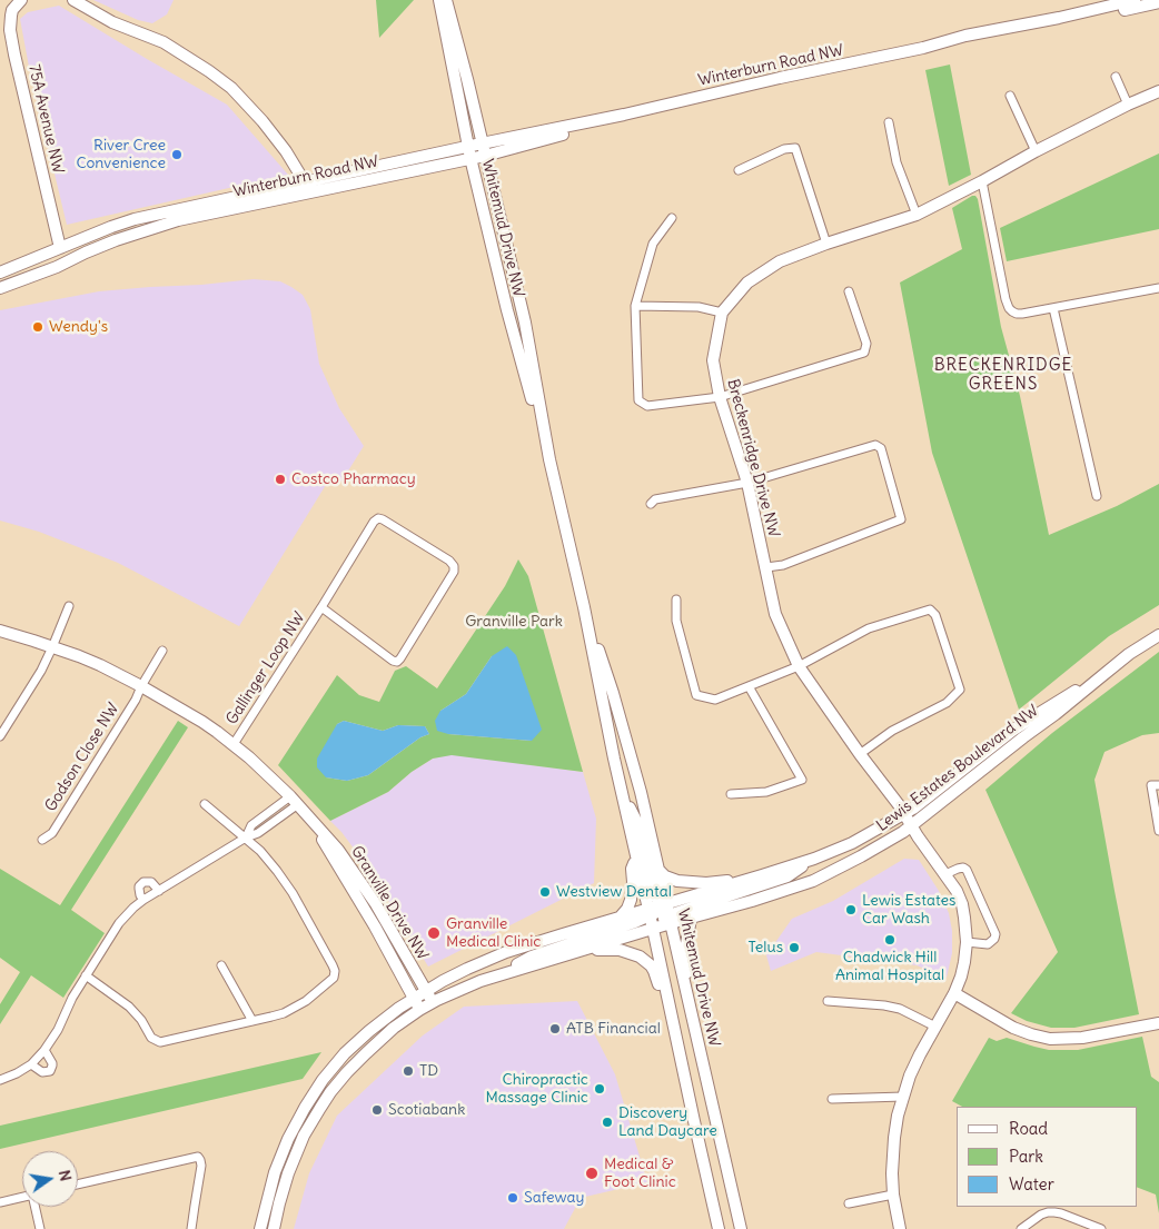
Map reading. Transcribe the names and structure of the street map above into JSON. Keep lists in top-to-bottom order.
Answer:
{
  "streets": {
    "main road": [
      "Winterburn Road NW",
      "75A Avenue NW",
      "Whitemud Drive NW",
      "Breckenridge Drive NW",
      "Lewis Estates Boulevard NW",
      "Granville Drive NW"
    ],
    "street": ["Gallinger Loop NW", "Godson Close NW"]
  },
  "crossings": [
    ["Winterburn Road NW", "75A Avenue NW"],
    ["Winterburn Road NW", "Whitemud Drive NW"],
    ["Whitemud Drive NW", "Lewis Estates Boulevard NW"],
    ["Breckenridge Drive NW", "Lewis Estates Boulevard NW"],
    ["Gallinger Loop NW", "Granville Drive NW"],
    ["Godson Close NW", "Granville Drive NW"]
  ],
  "districts": ["BRECKENRIDGE GREENS"],
  "parks": ["Granville Park"],
  "places": [
    "River Cree Convenience",
    "Wendy's",
    "Costco Pharmacy",
    "Westview Dental",
    "Lewis Estates Car Wash",
    "Granville Medical Clinic",
    "Chadwick Hill Animal Hospital",
    "Telus",
    "ATB Financial",
    "TD",
    "Chiropractic Massage Clinic",
    "Scotiabank",
    "Discovery Land Daycare",
    "Medical & Foot Clinic",
    "Safeway"
  ],
  "legend": ["Road", "Park", "Water"],
  "north": "right"
}
